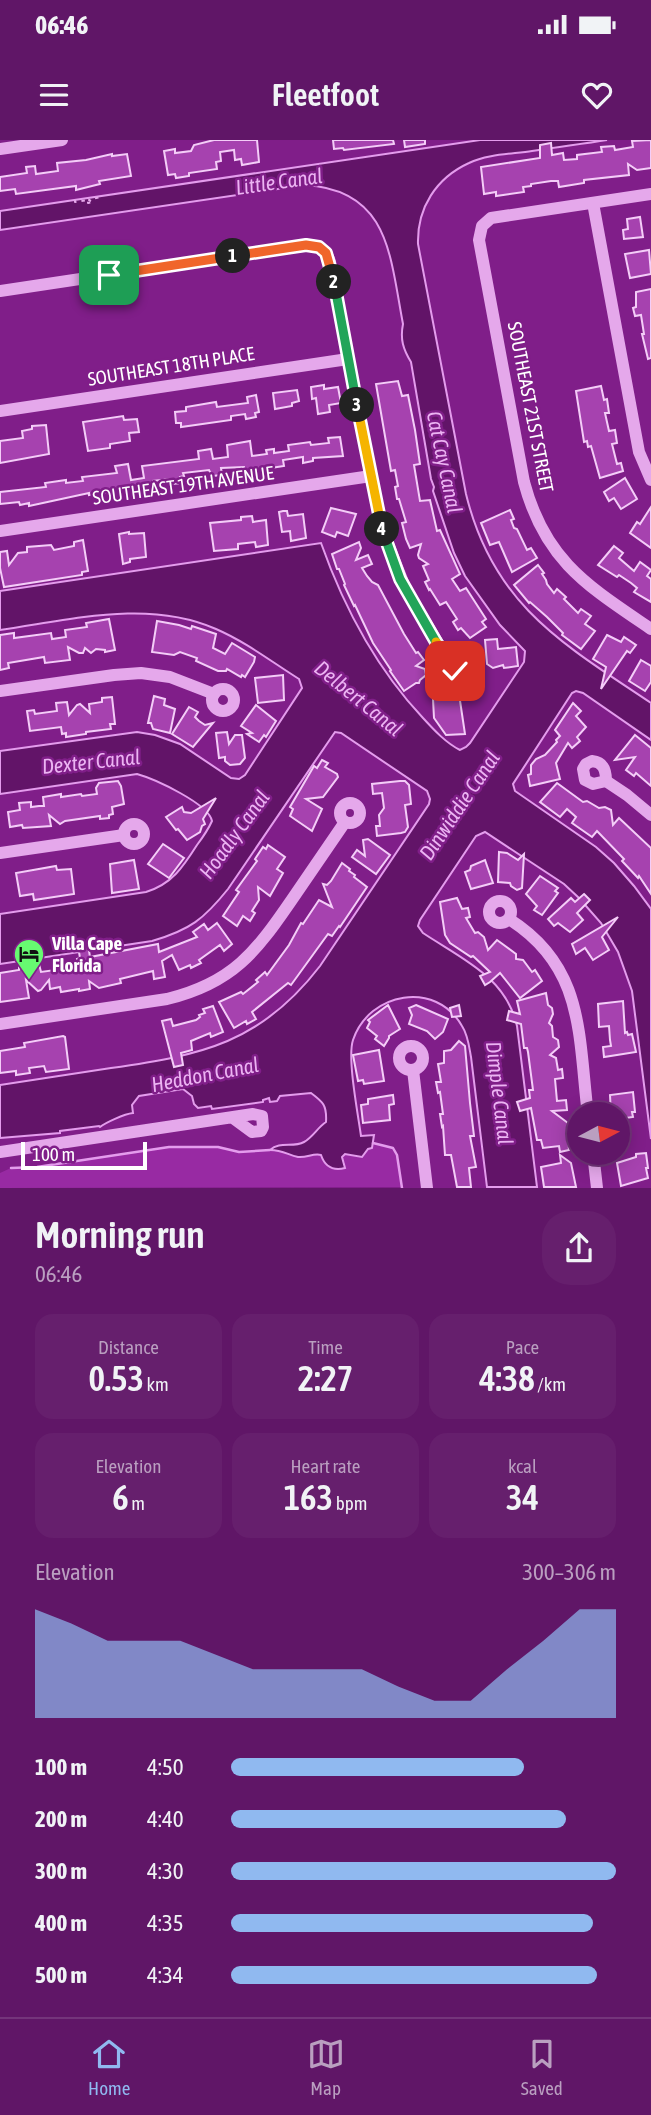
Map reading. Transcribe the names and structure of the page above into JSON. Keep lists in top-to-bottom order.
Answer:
{
  "streets": {
    "street": ["SOUTHEAST 18TH PLACE", "SOUTHEAST 21ST STREET", "SOUTHEAST 19TH AVENUE"]
  },
  "water": [
    "Little Canal",
    "Cat Cay Canal",
    "Delbert Canal",
    "Dexter Canal",
    "Dinwiddie Canal",
    "Hoadly Canal",
    "Heddon Canal",
    "Dimple Canal"
  ],
  "places": {
    "hotel": ["Villa Cape Florida"]
  },
  "scale_bar": "100 m",
  "north": "right",
  "page": {
    "status": "06:46",
    "header": "Fleetfoot",
    "pins": [
      "1",
      "2",
      "3",
      "4"
    ],
    "scale": "100 m",
    "heading": ["Morning run", "06:46"],
    "stats": [
      ["Distance", "0.53 km"],
      ["Time", "2:27"],
      ["Pace", "4:38 /km"],
      ["Elevation", "6 m"],
      ["Heart rate", "163 bpm"],
      ["kcal", "34"]
    ],
    "chart": ["Elevation", "300–306 m"],
    "list": [
      {
        "name": "100 m",
        "note": "4:50"
      },
      {
        "name": "200 m",
        "note": "4:40"
      },
      {
        "name": "300 m",
        "note": "4:30"
      },
      {
        "name": "400 m",
        "note": "4:35"
      },
      {
        "name": "500 m",
        "note": "4:34"
      }
    ],
    "tabs": ["Home", "Map", "Saved"]
  }
}
